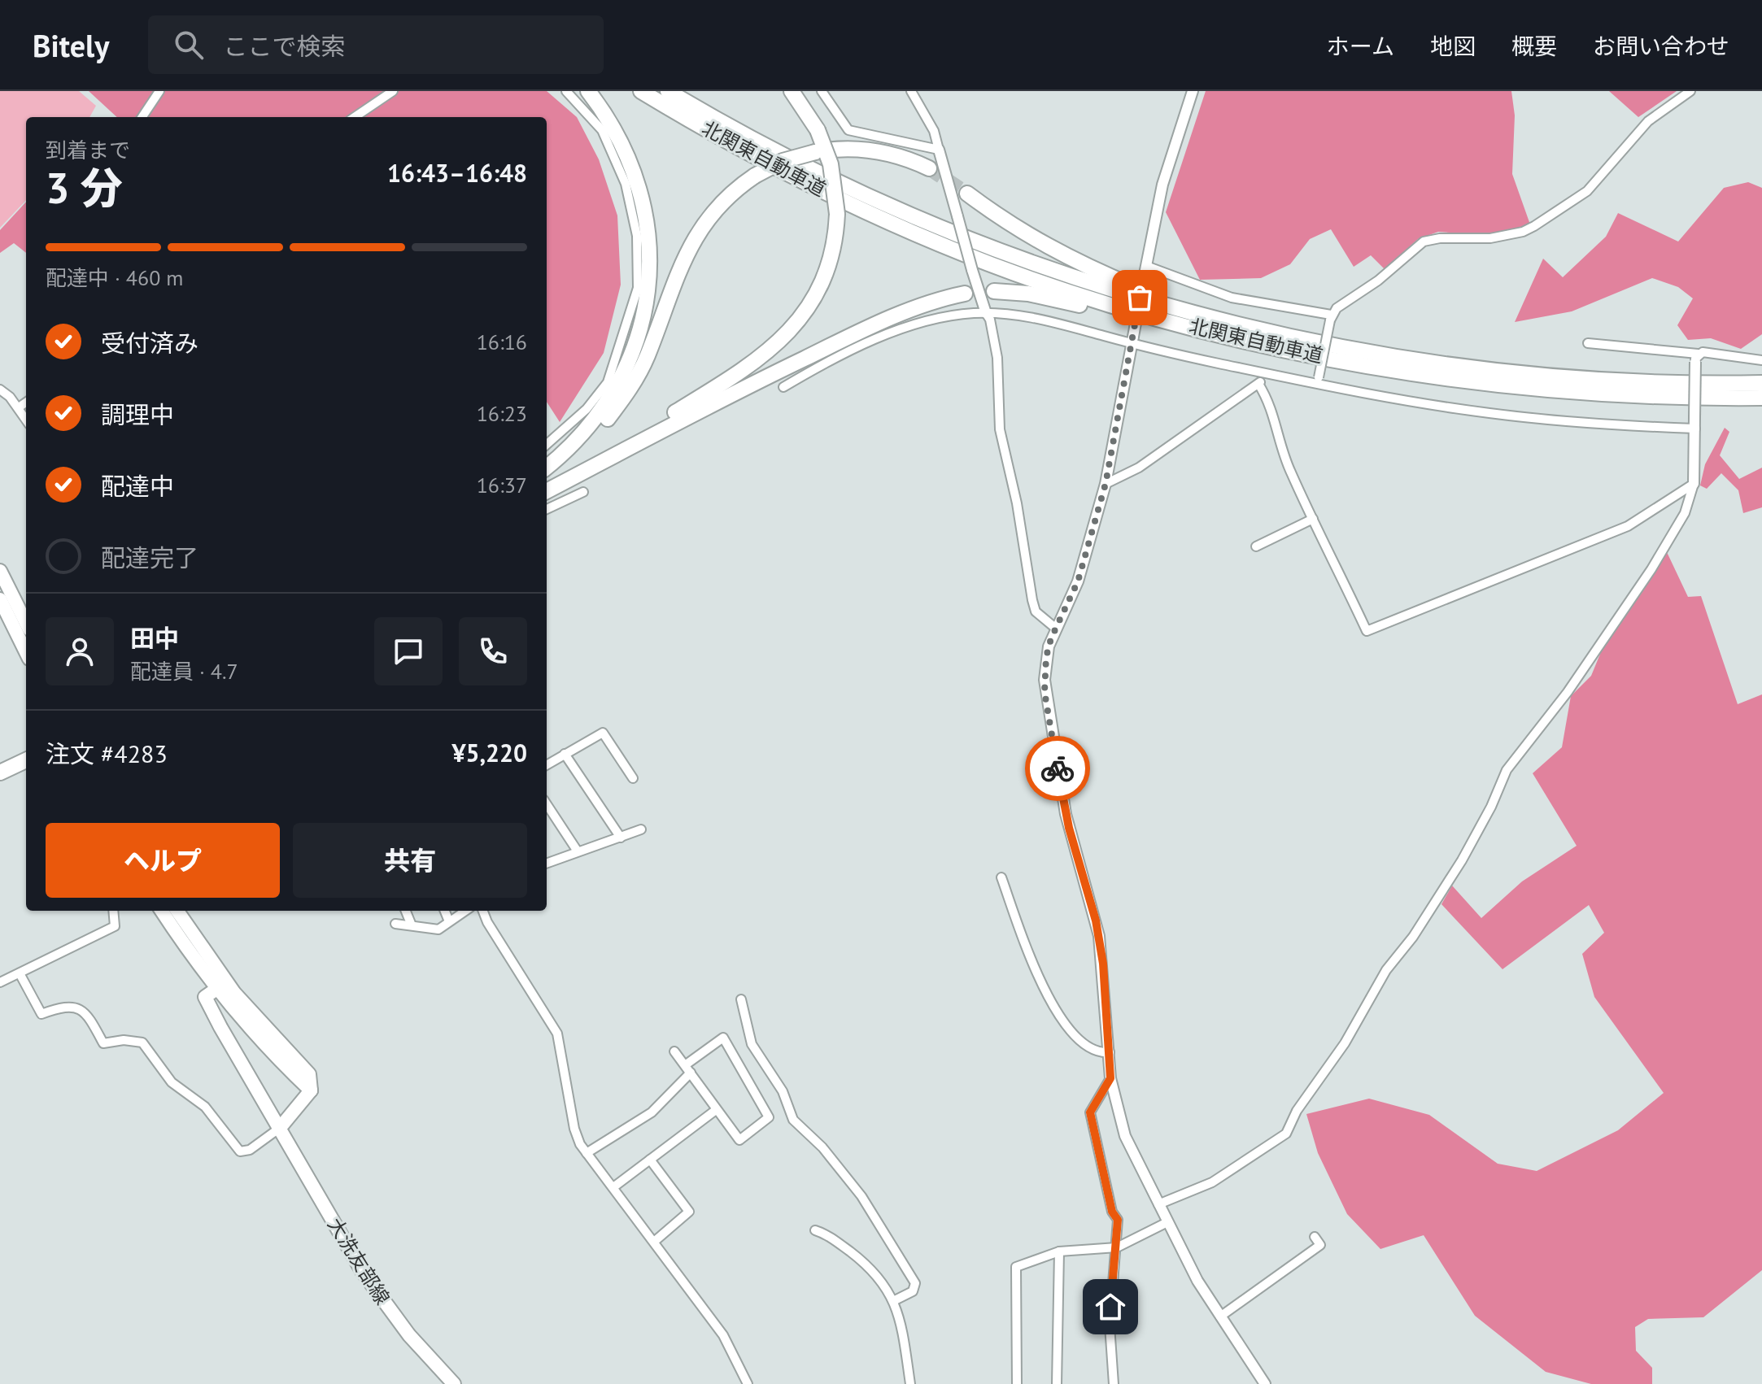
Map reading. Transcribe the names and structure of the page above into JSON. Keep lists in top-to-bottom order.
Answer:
{
  "streets": {
    "highway": ["北関東自動車道"],
    "main road": ["大洗友部線"]
  },
  "page": {
    "header": "Bitely",
    "search": "ここで検索",
    "nav": [
      "ホーム",
      "地図",
      "概要",
      "お問い合わせ"
    ],
    "heading": ["3 分", "到着まで", "16:43–16:48"],
    "panel": [
      "田中",
      "配達員 · 4.7",
      "注文 #4283",
      "¥5,220"
    ],
    "bar": "配達中 · 460 m",
    "list": [
      ["受付済み", "16:16"],
      ["調理中", "16:23"],
      ["配達中", "16:37"],
      "配達完了"
    ],
    "buttons": ["ヘルプ", "共有"]
  }
}
